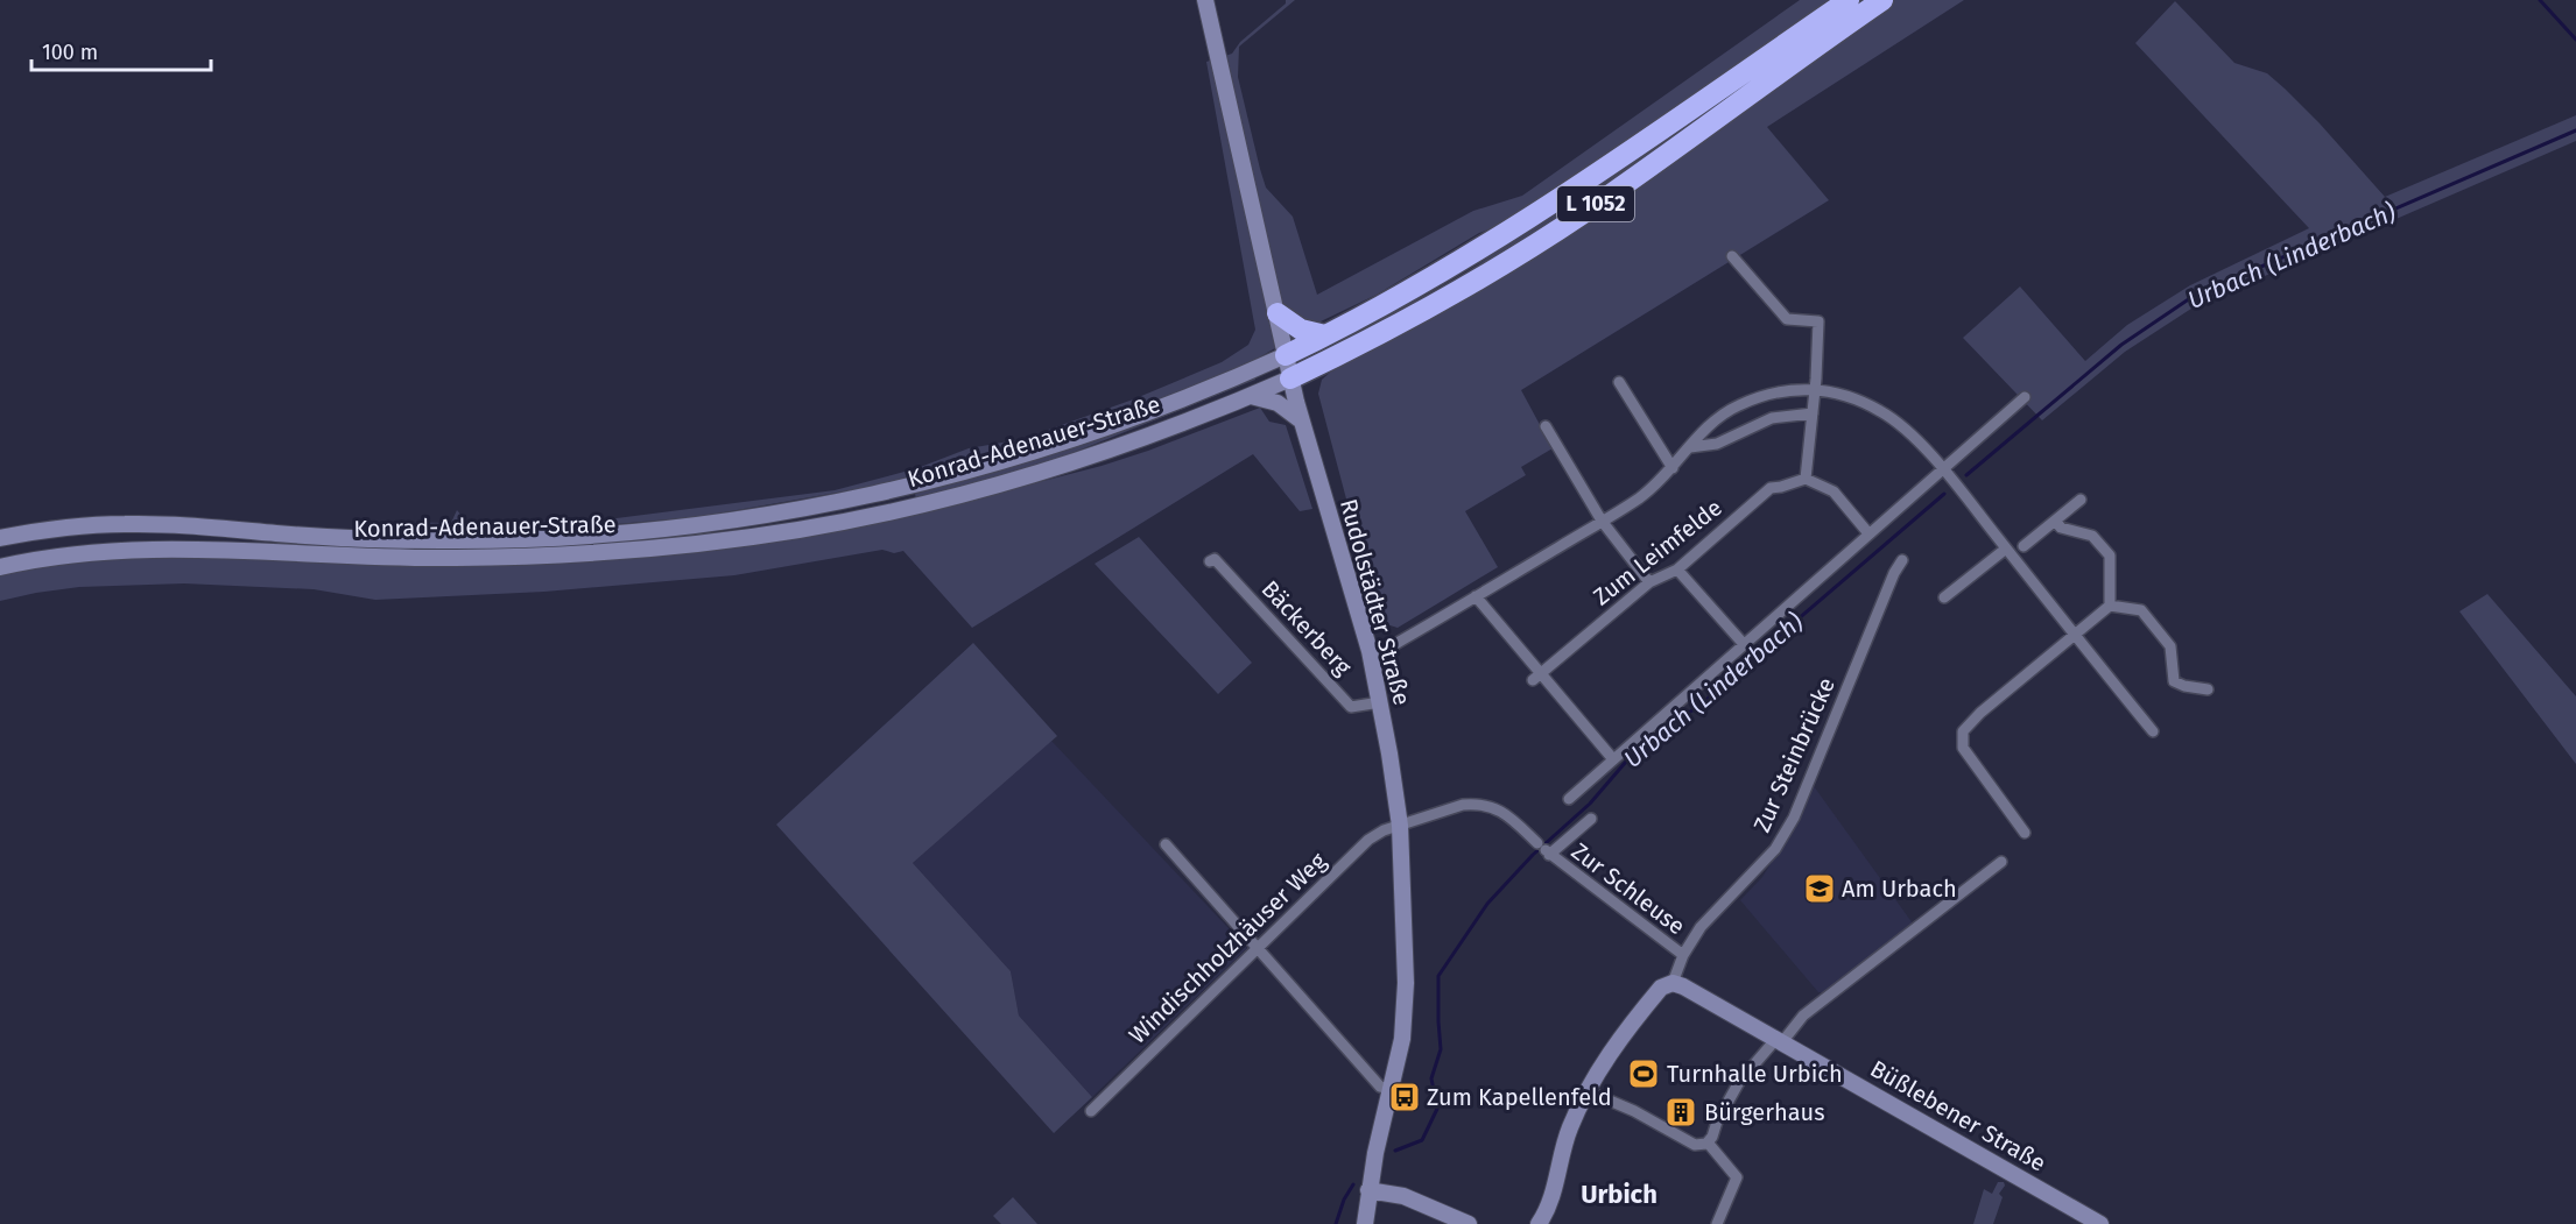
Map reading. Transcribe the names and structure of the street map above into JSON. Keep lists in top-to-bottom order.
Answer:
{
  "streets": {
    "highway": ["L 1052", "Konrad-Adenauer-Straße"],
    "main road": ["Rudolstädter Straße", "Büßlebener Straße"],
    "street": [
      "Zum Leimfelde",
      "Bäckerberg",
      "Zur Steinbrücke",
      "Zur Schleuse",
      "Windischholzhäuser Weg"
    ]
  },
  "crossings": [
    ["Konrad-Adenauer-Straße", "Rudolstädter Straße"],
    ["Rudolstädter Straße", "Bäckerberg"],
    ["Rudolstädter Straße", "Windischholzhäuser Weg"],
    ["Zur Steinbrücke", "Zur Schleuse"],
    ["Zur Steinbrücke", "Büßlebener Straße"],
    ["Zur Schleuse", "Windischholzhäuser Weg"]
  ],
  "districts": ["Urbich"],
  "water": ["Urbach (Linderbach)"],
  "places": {
    "school or university": ["Am Urbach"],
    "sports": ["Turnhalle Urbich"],
    "bus stop": ["Zum Kapellenfeld"],
    "building": ["Bürgerhaus"]
  },
  "scale_bar": "100 m"
}
